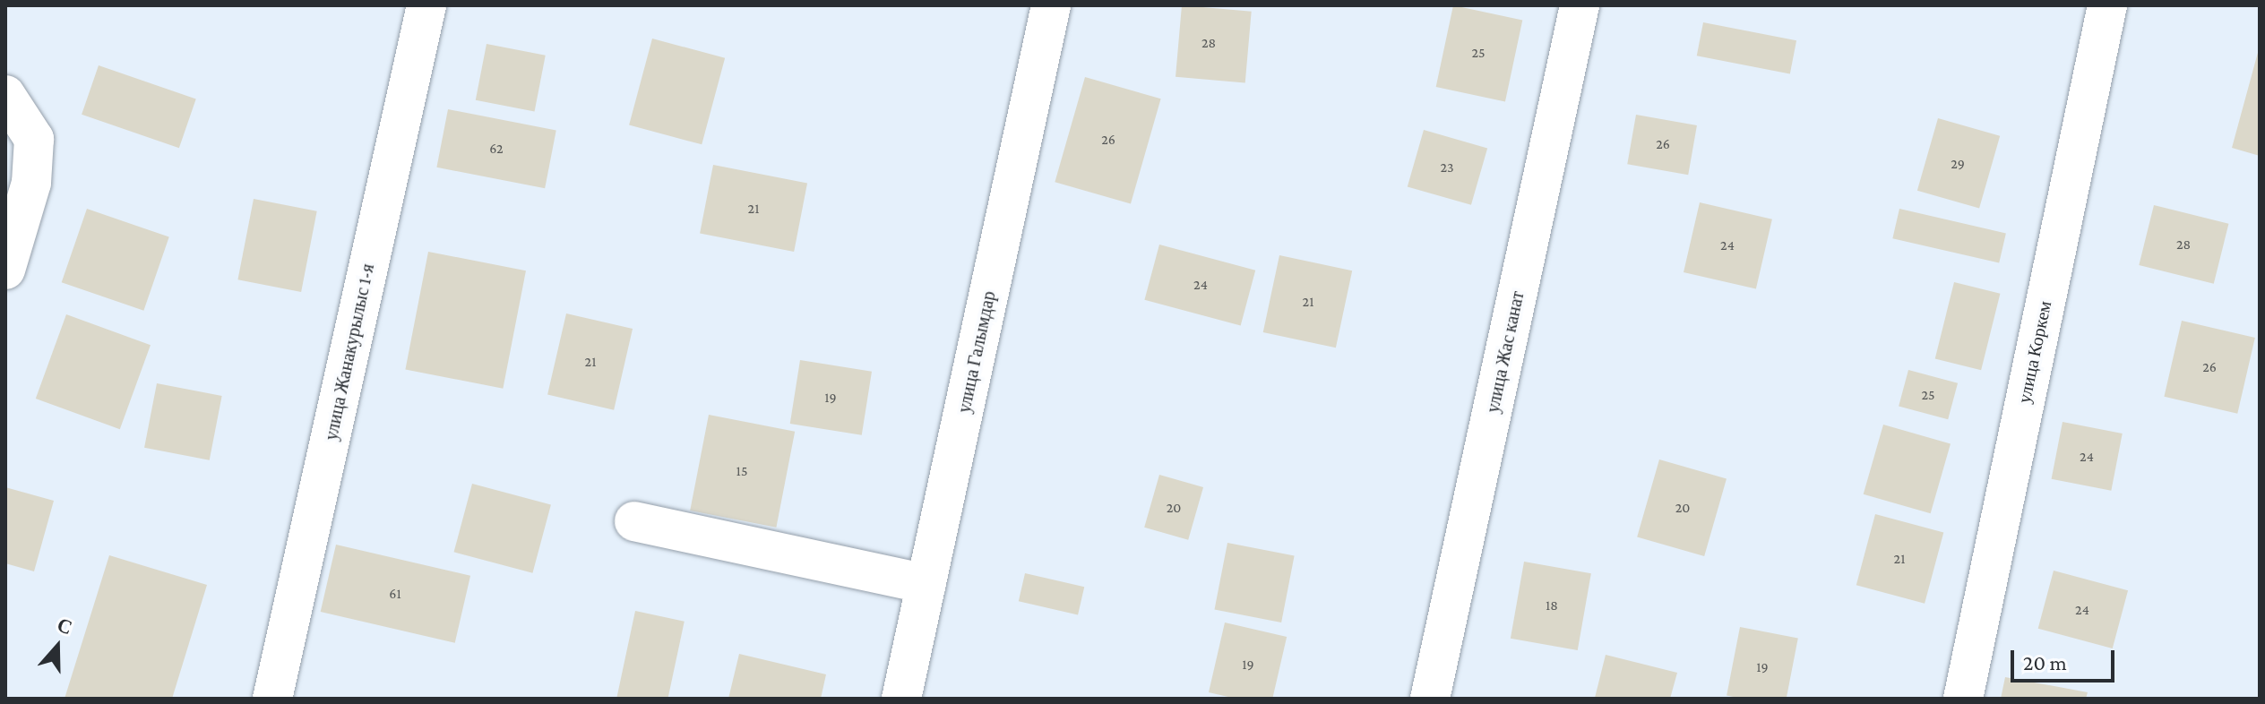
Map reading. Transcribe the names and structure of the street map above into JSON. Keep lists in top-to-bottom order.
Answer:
{
  "streets": {
    "street": [
      "улица Жанакурылыс 1-я",
      "улица Галымдар",
      "улица Жас канат",
      "улица Коркем"
    ]
  },
  "house_numbers": [
    "28",
    "25",
    "26",
    "26",
    "62",
    "29",
    "23",
    "21",
    "28",
    "24",
    "24",
    "21",
    "21",
    "26",
    "25",
    "19",
    "24",
    "15",
    "20",
    "20",
    "21",
    "61",
    "18",
    "24",
    "19",
    "19"
  ],
  "scale_bar": "20 m",
  "north": "top"
}
